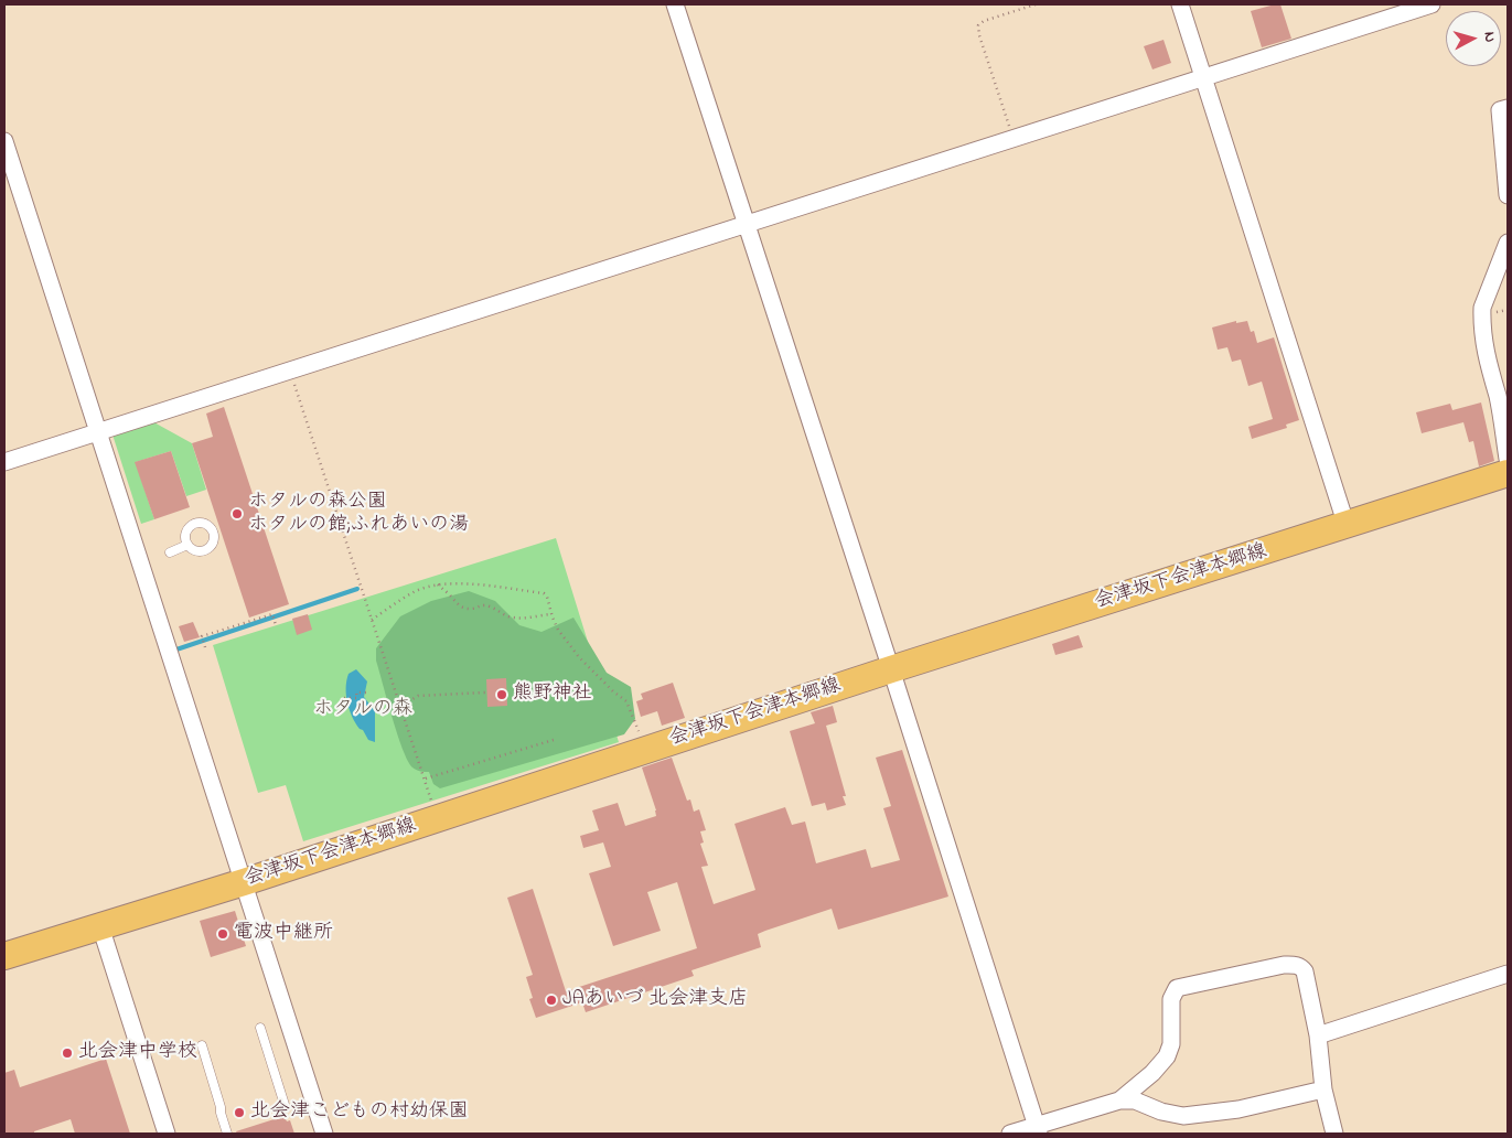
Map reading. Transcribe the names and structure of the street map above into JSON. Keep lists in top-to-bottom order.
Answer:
{
  "streets": {
    "main road": ["会津坂下会津本郷線"]
  },
  "parks": ["ホタルの森"],
  "places": [
    "ホタルの森公園 ホタルの館;ふれあいの湯",
    "熊野神社",
    "電波中継所",
    "JAあいづ 北会津支店",
    "北会津中学校",
    "北会津こどもの村幼保園"
  ],
  "north": "right"
}
